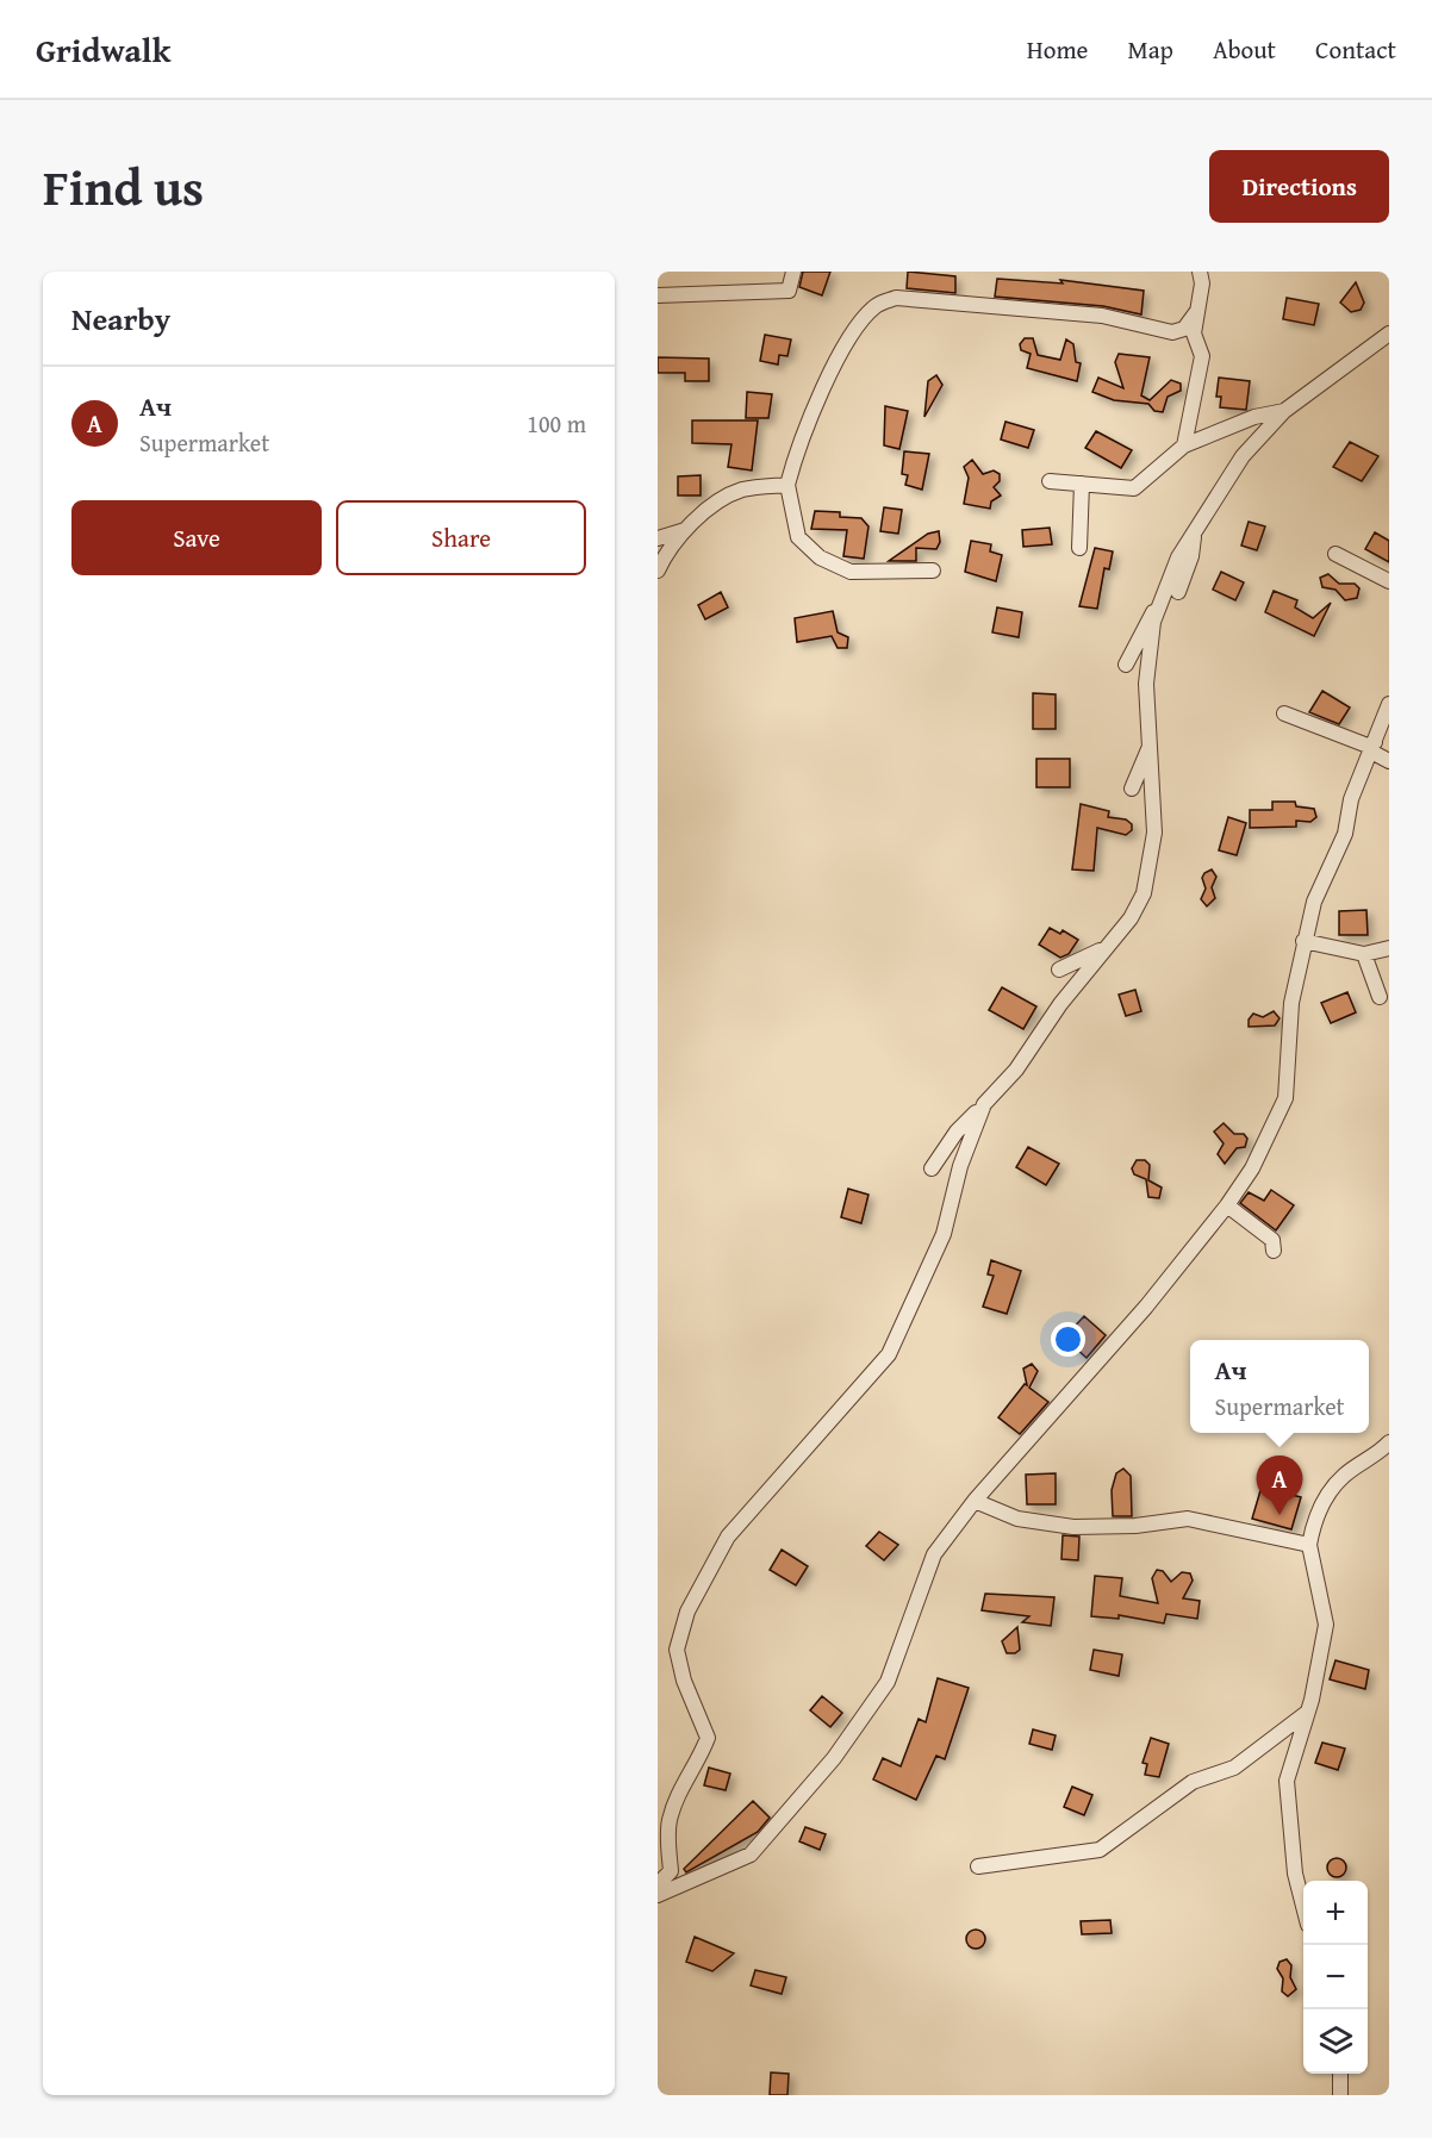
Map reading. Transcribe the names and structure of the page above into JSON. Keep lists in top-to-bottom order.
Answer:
{
  "page": {
    "header": "Gridwalk",
    "nav": [
      "Home",
      "Map",
      "About",
      "Contact"
    ],
    "title": "Find us",
    "buttons": [
      "Directions",
      ["Save", "Share"]
    ],
    "heading": "Nearby",
    "list": [
      {
        "mark": "A",
        "name": "Ач",
        "note": "Supermarket",
        "value": "100 m"
      }
    ],
    "popup": ["Ач", "Supermarket"],
    "pins": "A",
    "map_buttons": ["+", "−"]
  }
}
